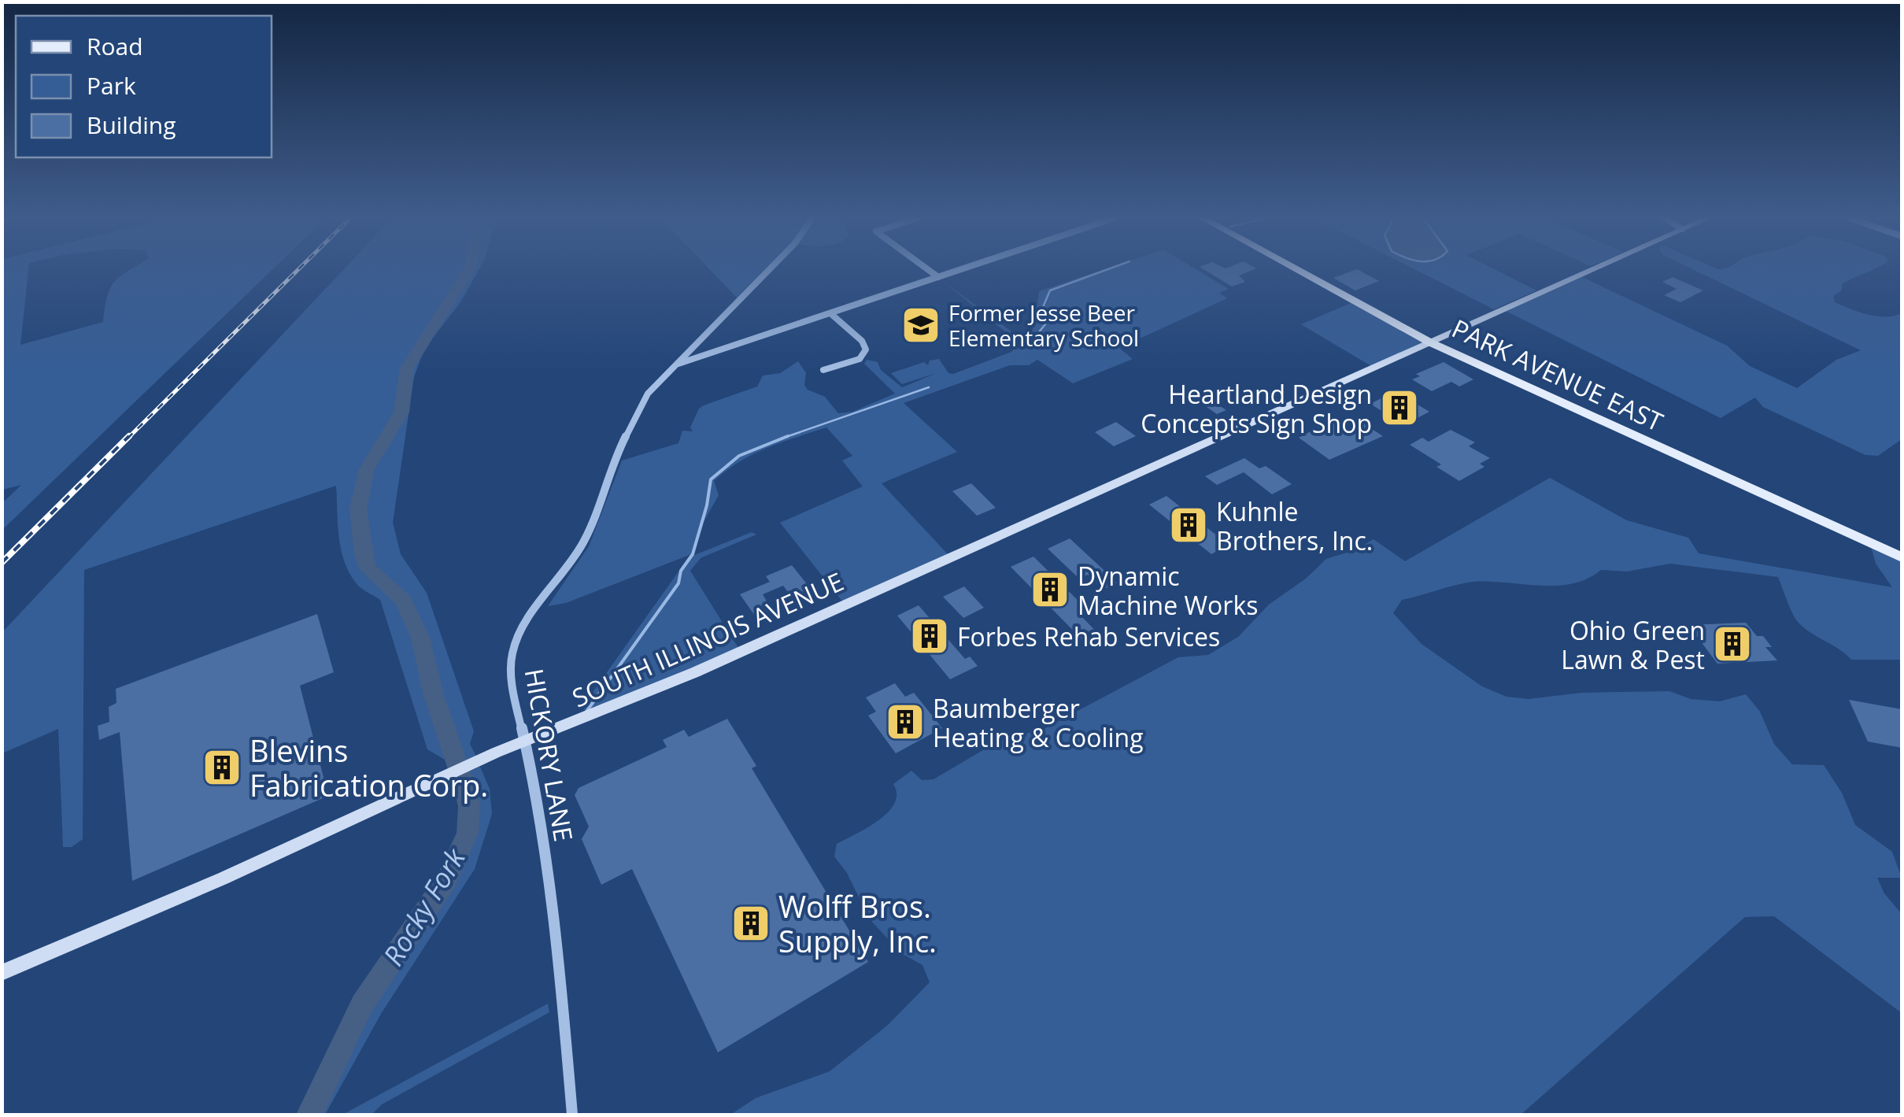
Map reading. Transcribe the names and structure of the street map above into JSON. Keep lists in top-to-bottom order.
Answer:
{
  "streets": {
    "main road": ["PARK AVENUE EAST", "SOUTH ILLINOIS AVENUE"],
    "street": ["HICKORY LANE"]
  },
  "crossings": [
    ["PARK AVENUE EAST", "SOUTH ILLINOIS AVENUE"],
    ["SOUTH ILLINOIS AVENUE", "HICKORY LANE"]
  ],
  "water": ["Rocky Fork"],
  "places": {
    "school or university": ["Former Jesse Beer Elementary School"],
    "building": [
      "Heartland Design Concepts Sign Shop",
      "Kuhnle Brothers, Inc.",
      "Dynamic Machine Works",
      "Forbes Rehab Services",
      "Ohio Green Lawn & Pest",
      "Baumberger Heating & Cooling",
      "Blevins Fabrication Corp.",
      "Wolff Bros. Supply, Inc."
    ]
  },
  "legend": ["Road", "Park", "Building"]
}
